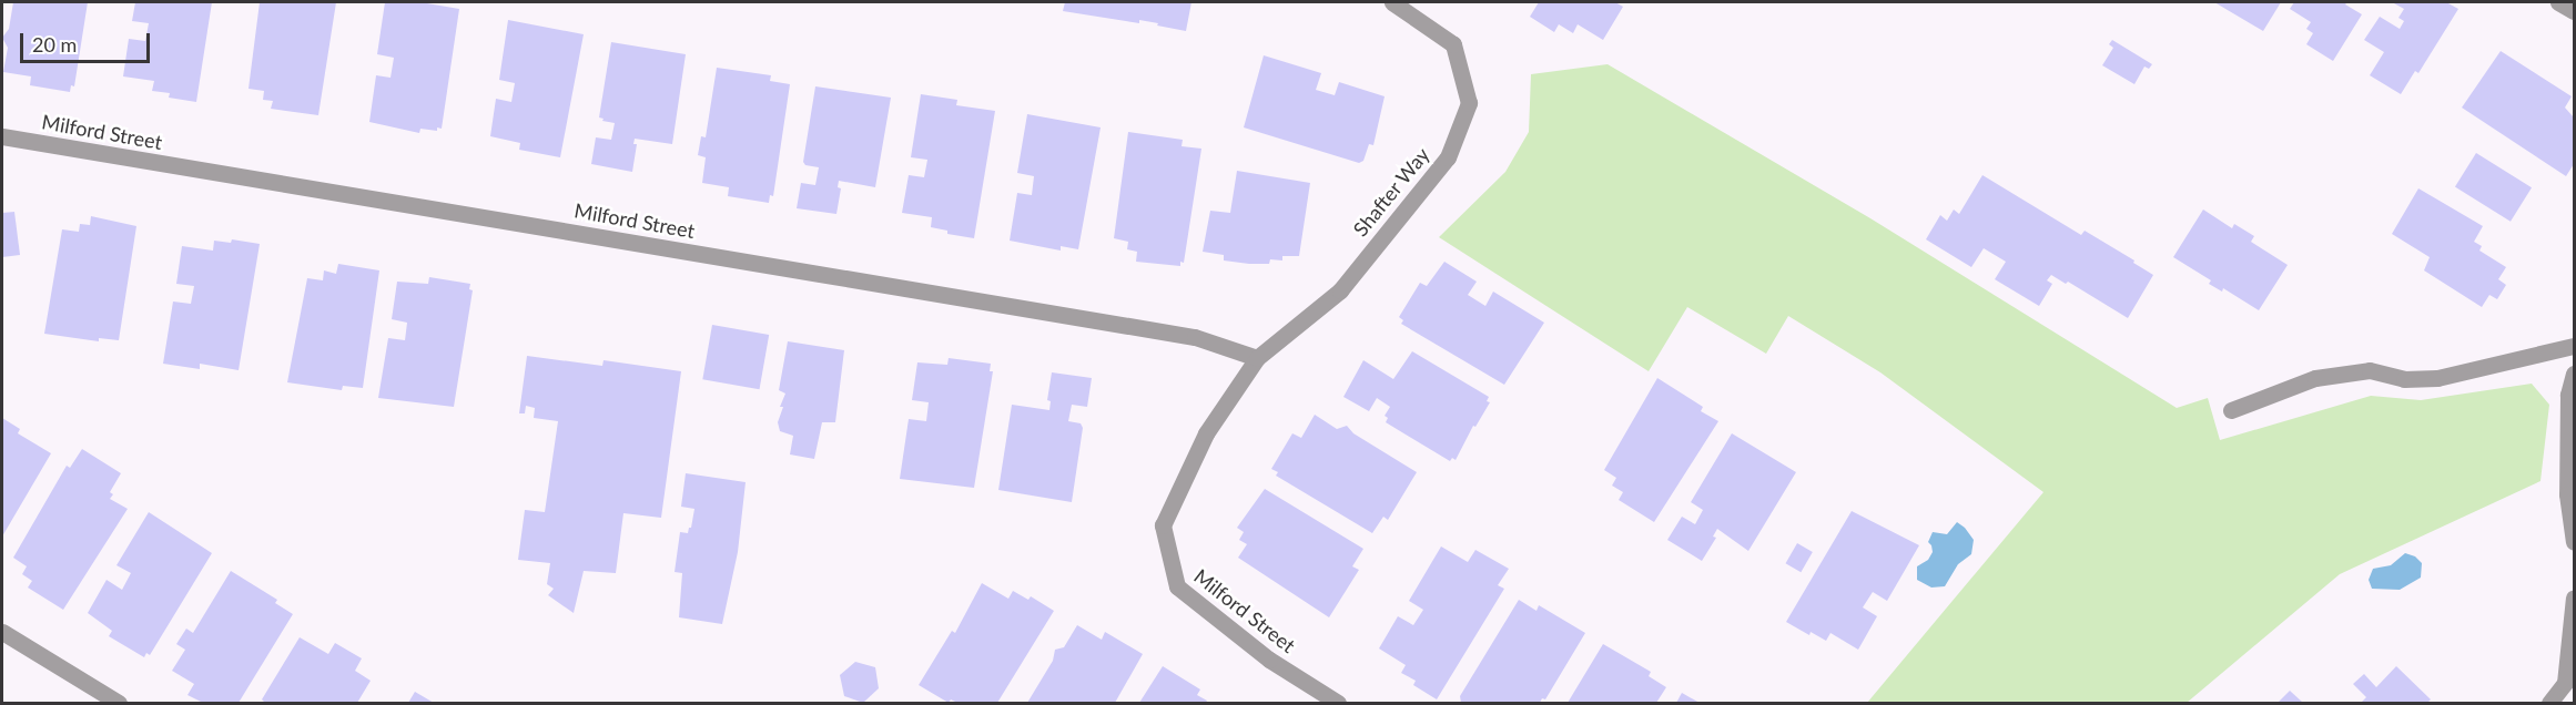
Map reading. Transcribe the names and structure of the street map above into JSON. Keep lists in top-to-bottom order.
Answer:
{
  "streets": {
    "street": ["Milford Street", "Shafter Way"]
  },
  "crossings": [
    ["Milford Street", "Shafter Way"]
  ],
  "scale_bar": "20 m"
}
